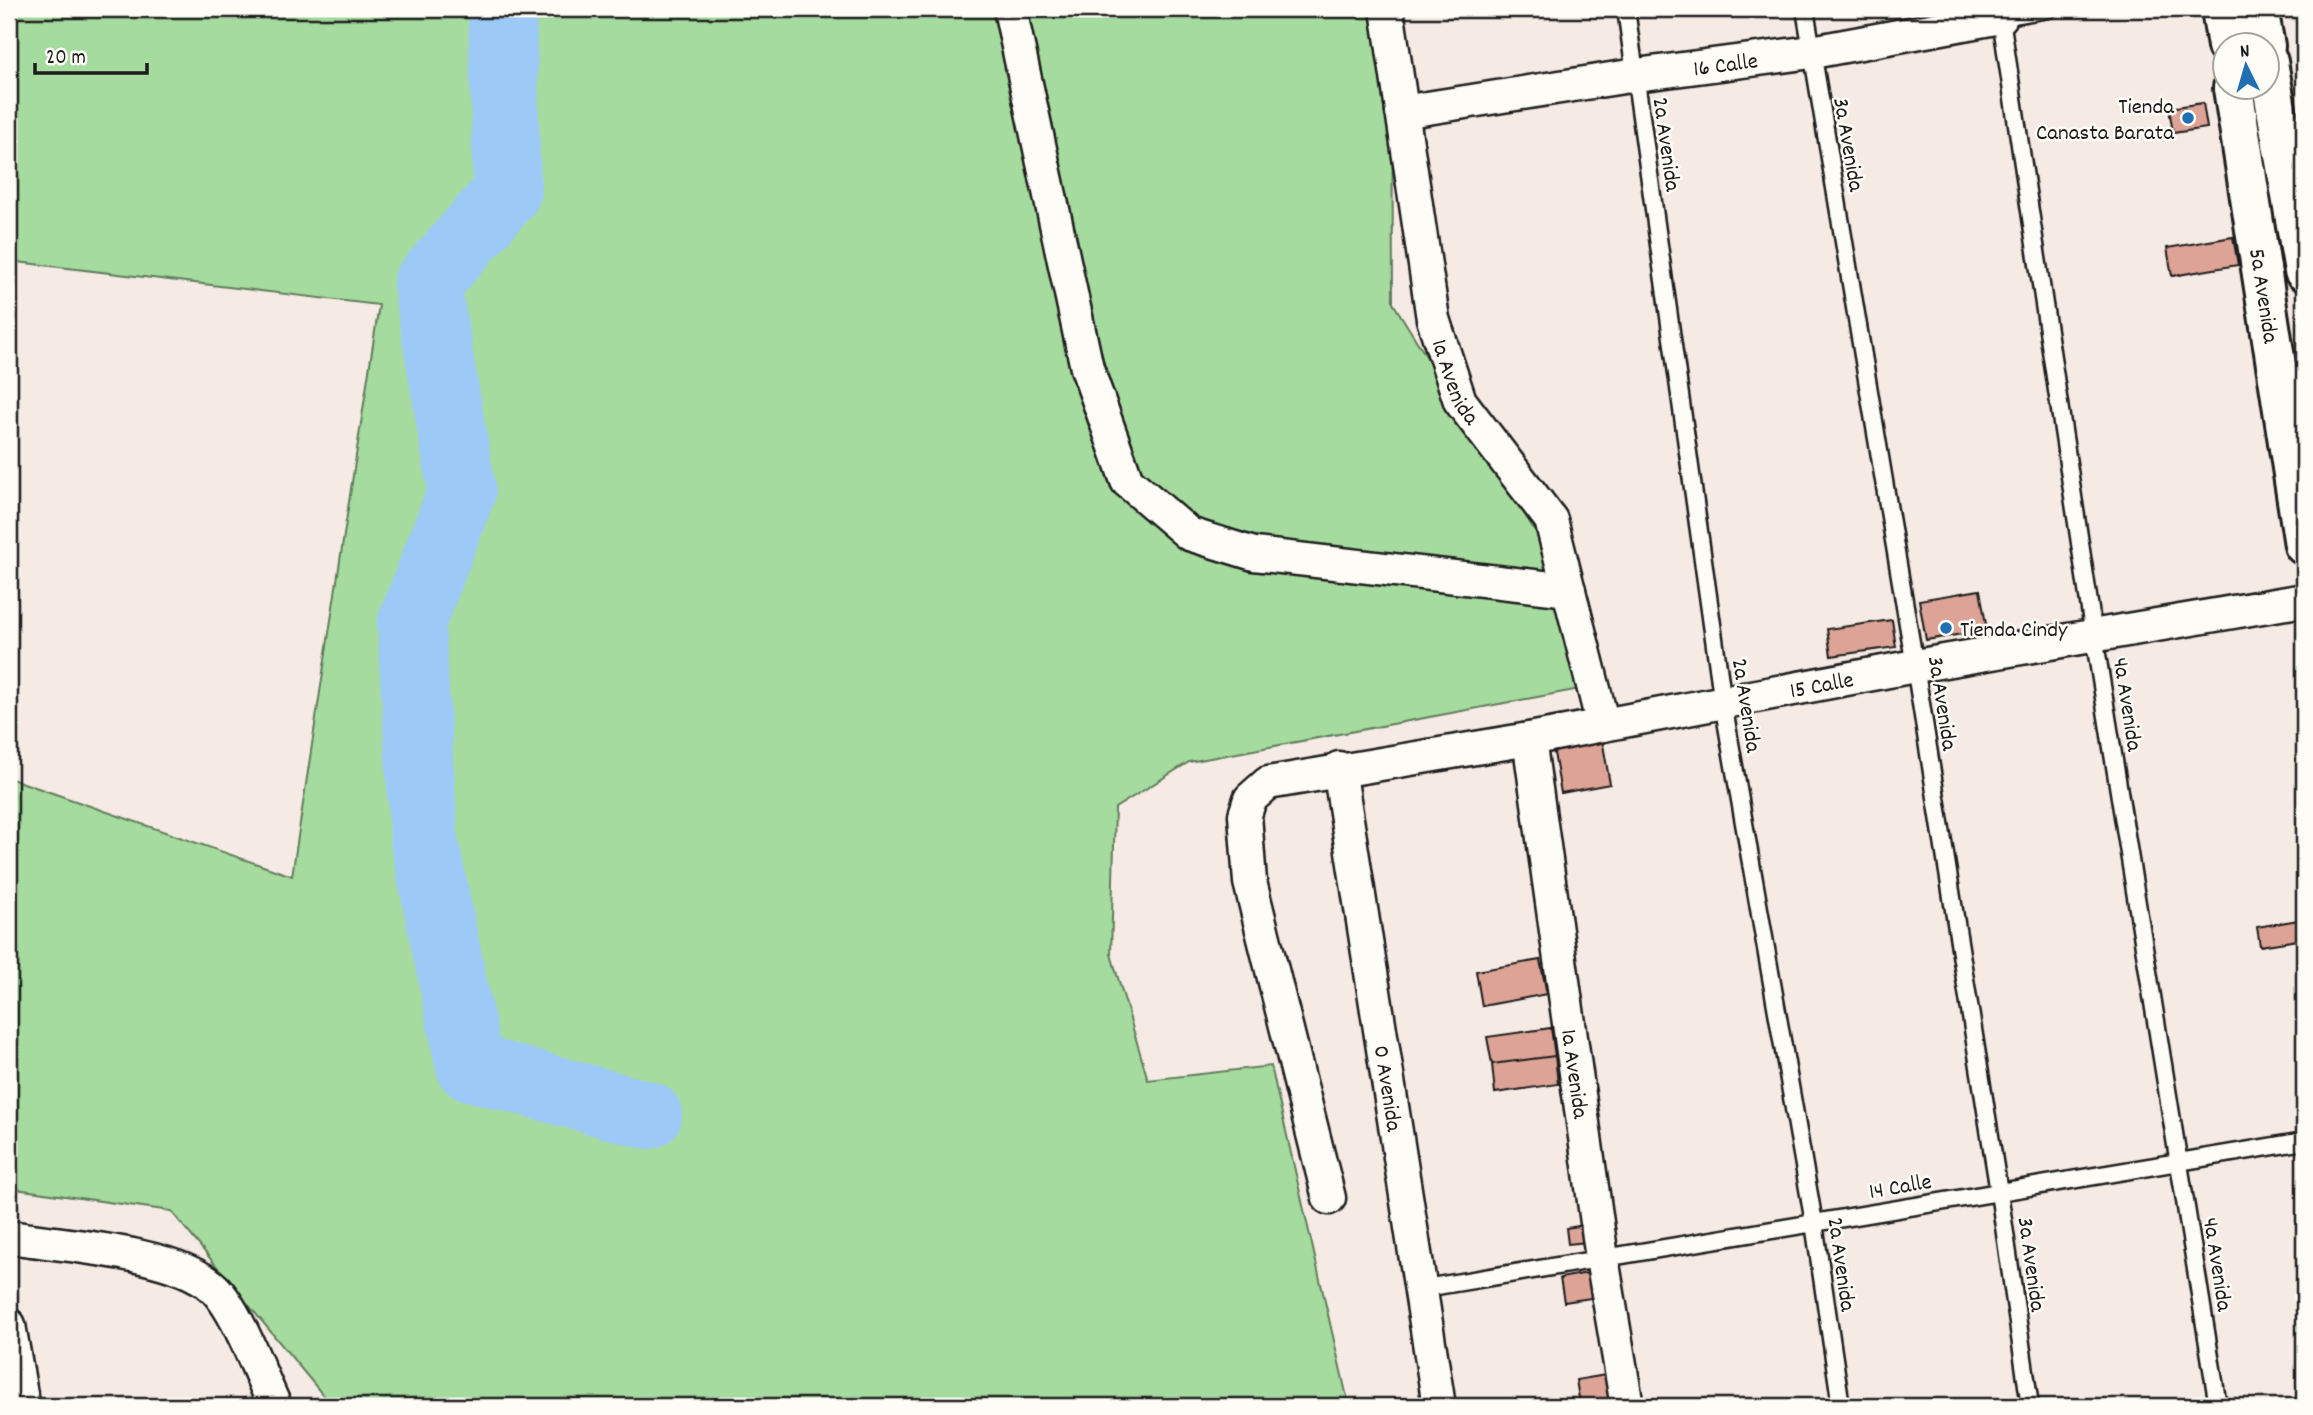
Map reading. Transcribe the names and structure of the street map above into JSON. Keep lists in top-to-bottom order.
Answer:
{
  "streets": {
    "street": [
      "16 Calle",
      "5a Avenida",
      "1a Avenida",
      "15 Calle",
      "0 Avenida"
    ],
    "lane": [
      "2a Avenida",
      "3a Avenida",
      "4a Avenida",
      "14 Calle"
    ]
  },
  "crossings": [
    ["16 Calle", "2a Avenida"],
    ["16 Calle", "3a Avenida"],
    ["16 Calle", "1a Avenida"],
    ["16 Calle", "4a Avenida"],
    ["2a Avenida", "15 Calle"],
    ["2a Avenida", "14 Calle"],
    ["3a Avenida", "15 Calle"],
    ["3a Avenida", "14 Calle"],
    ["1a Avenida", "15 Calle"],
    ["1a Avenida", "14 Calle"],
    ["15 Calle", "4a Avenida"],
    ["15 Calle", "0 Avenida"],
    ["4a Avenida", "14 Calle"],
    ["0 Avenida", "14 Calle"]
  ],
  "places": ["Tienda Canasta Barata", "Tienda Cindy"],
  "scale_bar": "20 m",
  "north": "top"
}
